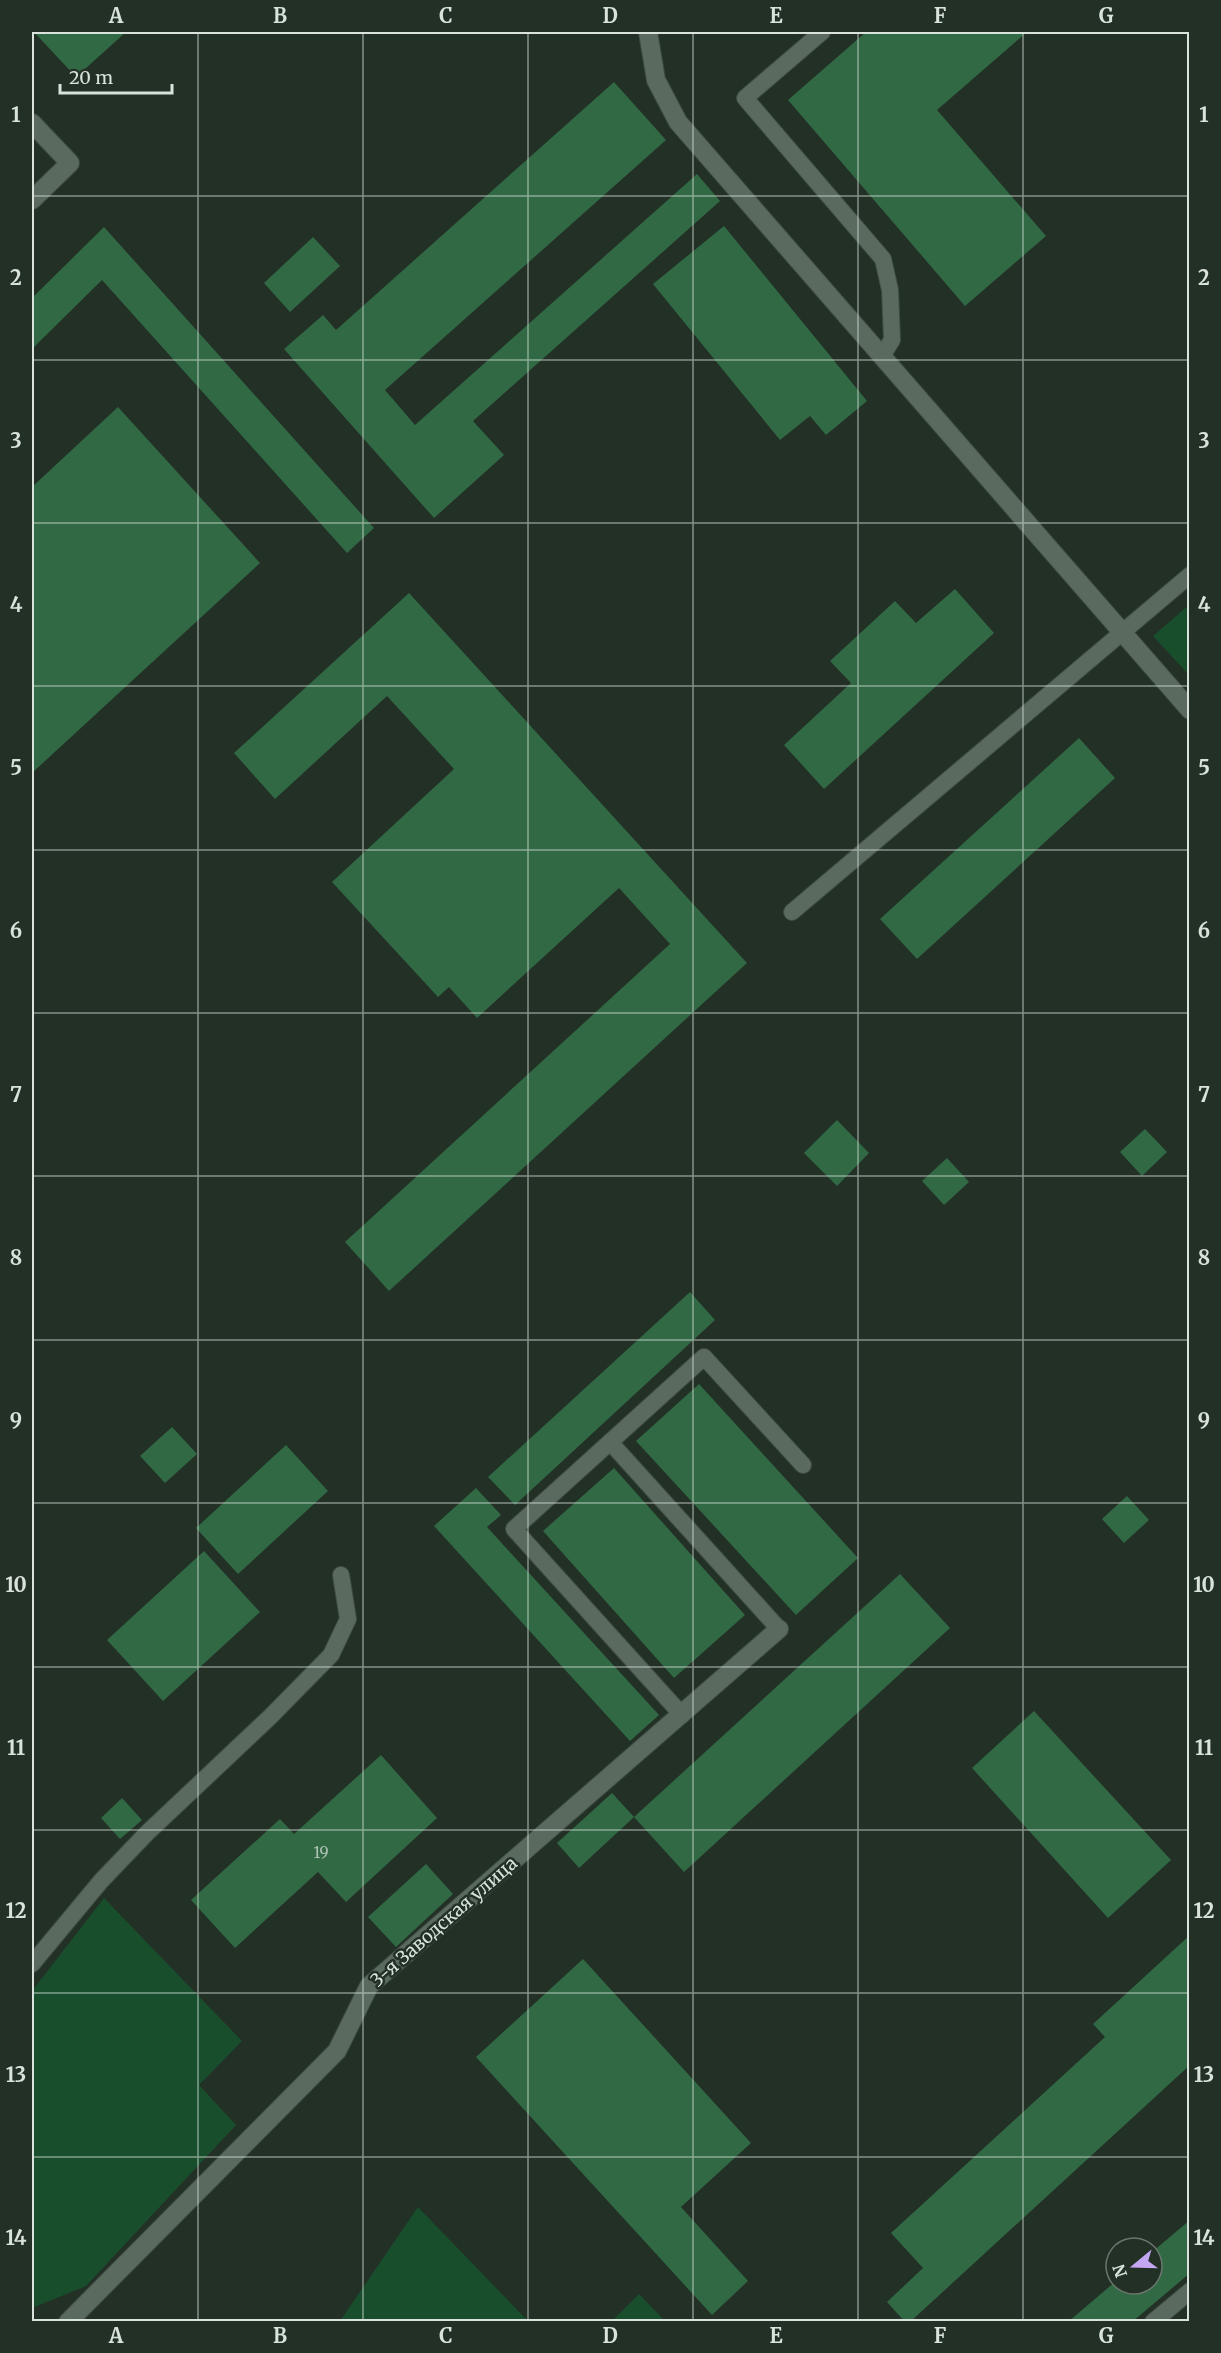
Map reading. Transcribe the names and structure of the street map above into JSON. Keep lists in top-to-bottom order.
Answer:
{
  "streets": {
    "street": ["3-я Заводская улица"]
  },
  "house_numbers": ["19"],
  "scale_bar": "20 m",
  "north": "left",
  "grid": {
    "columns": [
      "A",
      "B",
      "C",
      "D",
      "E",
      "F",
      "G"
    ],
    "rows": [
      "1",
      "2",
      "3",
      "4",
      "5",
      "6",
      "7",
      "8",
      "9",
      "10",
      "11",
      "12",
      "13",
      "14"
    ]
  }
}
